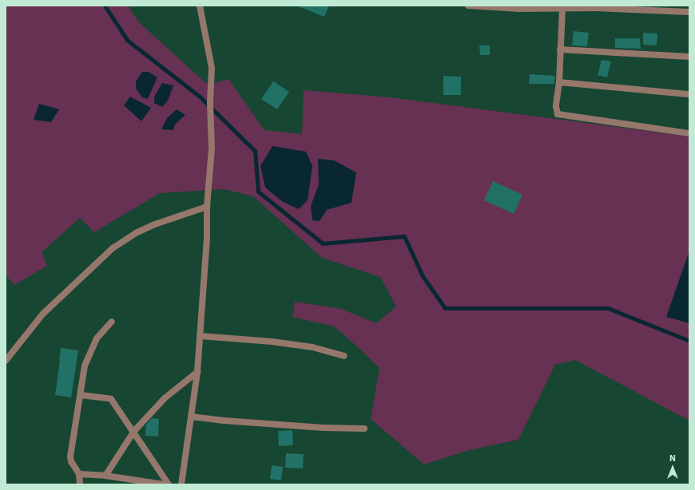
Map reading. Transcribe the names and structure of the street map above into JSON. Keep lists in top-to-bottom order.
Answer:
{
  "north": "top"
}
